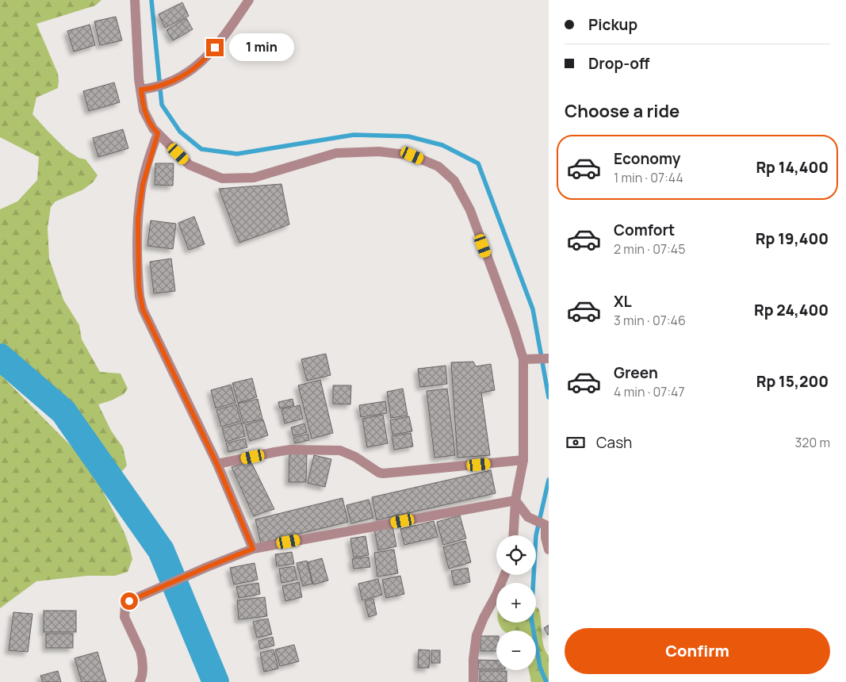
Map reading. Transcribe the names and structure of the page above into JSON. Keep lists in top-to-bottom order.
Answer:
{
  "page": {
    "banner": ["Pickup", "Drop-off"],
    "bubble": "1 min",
    "heading": "Choose a ride",
    "list": [
      {
        "name": "Economy",
        "note": "1 min · 07:44",
        "value": "Rp 14,400"
      },
      {
        "name": "Comfort",
        "note": "2 min · 07:45",
        "value": "Rp 19,400"
      },
      {
        "name": "XL",
        "note": "3 min · 07:46",
        "value": "Rp 24,400"
      },
      {
        "name": "Green",
        "note": "4 min · 07:47",
        "value": "Rp 15,200"
      }
    ],
    "pay": ["Cash", "320 m"],
    "map_buttons": ["+", "−"],
    "buttons": "Confirm"
  }
}
